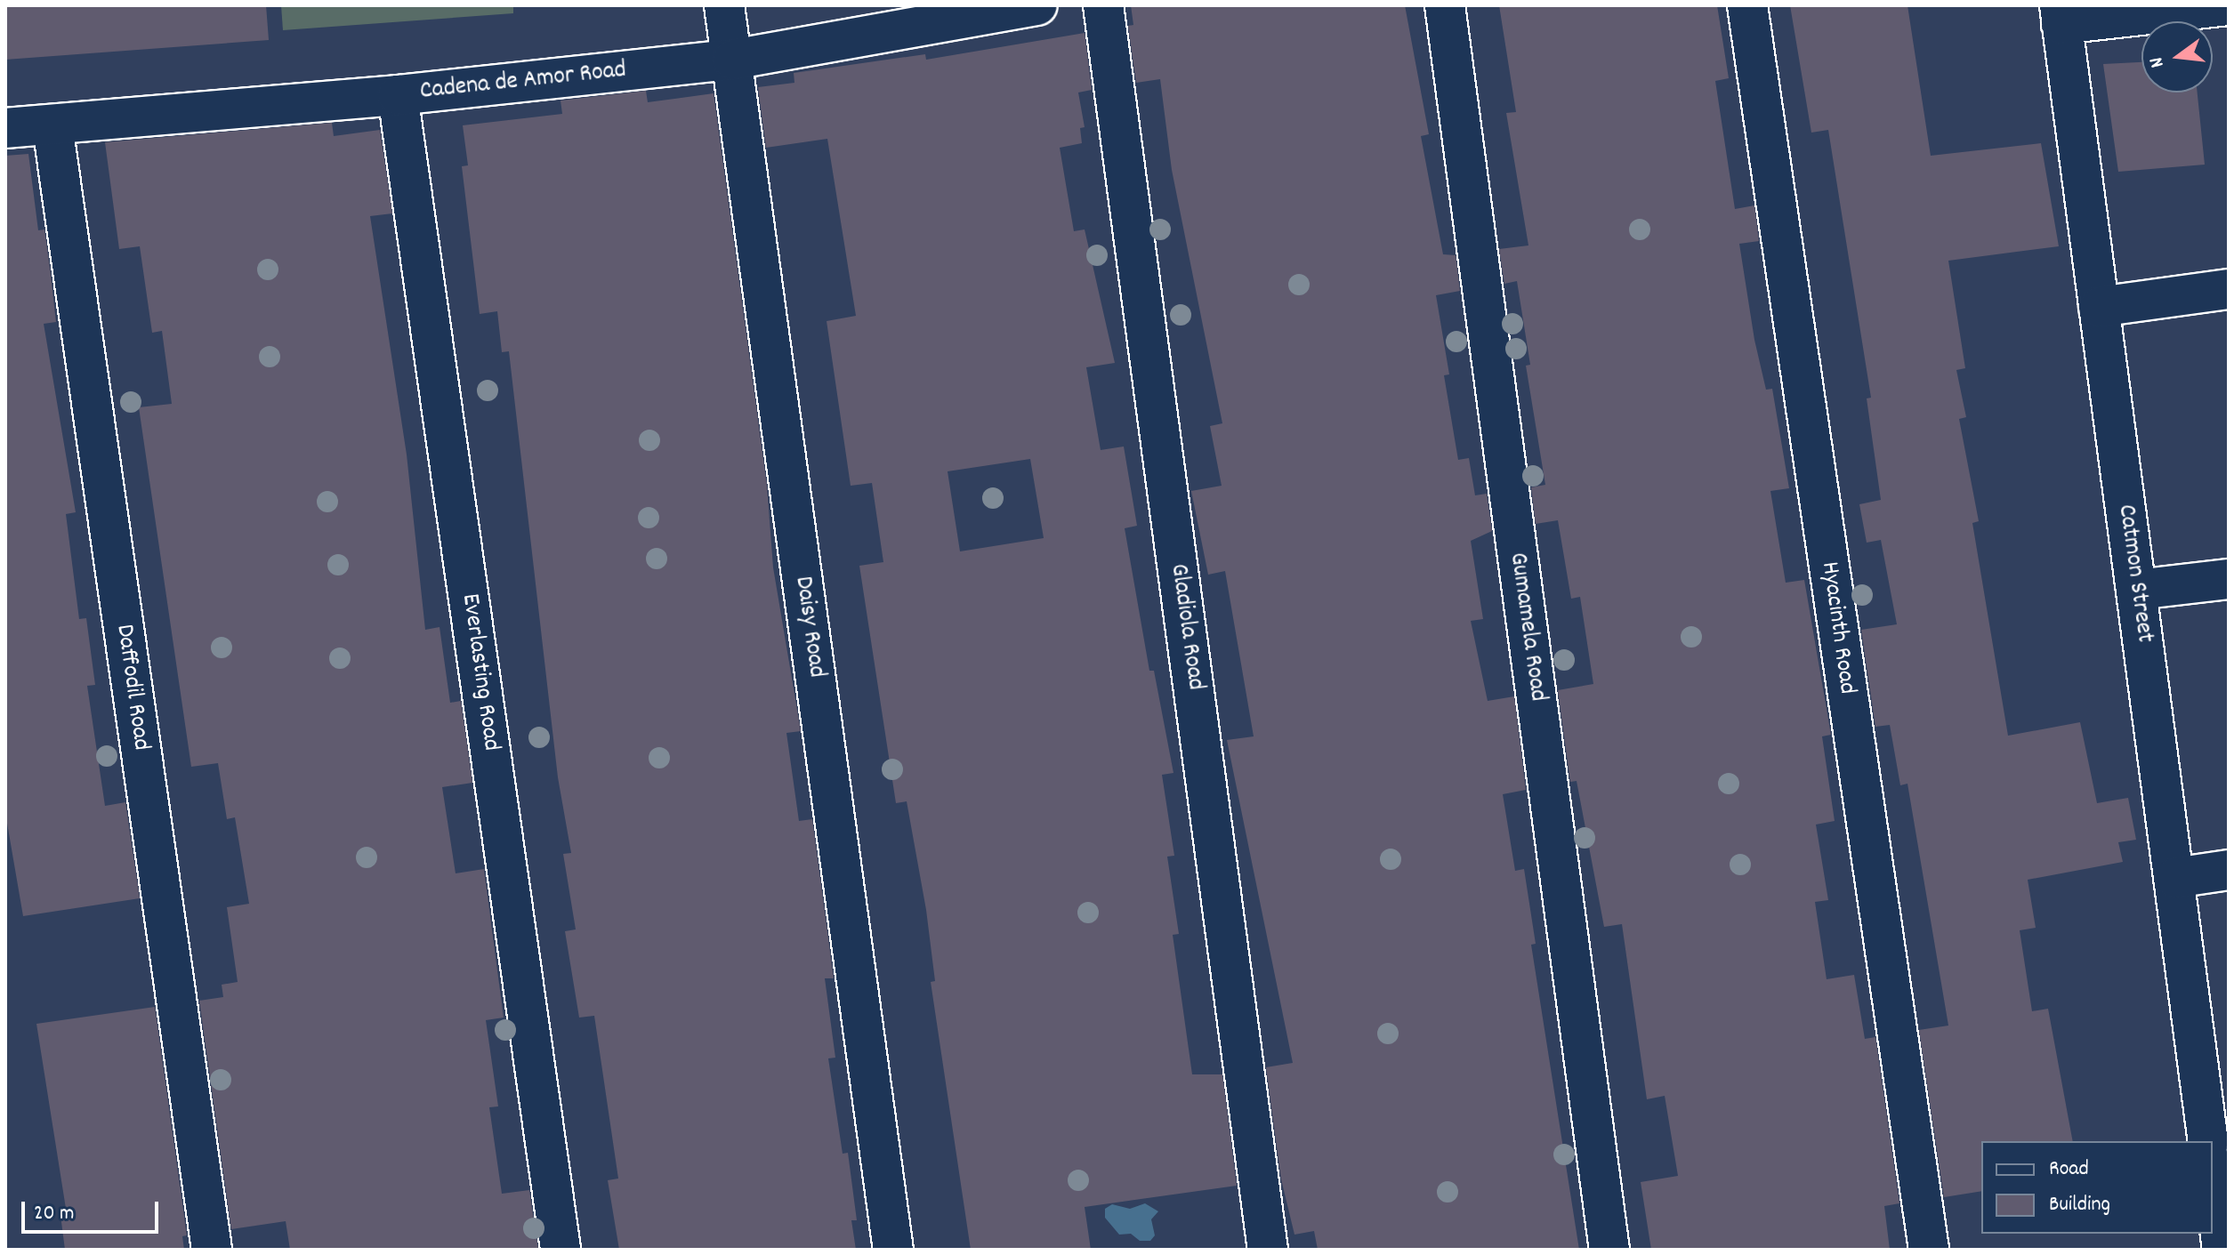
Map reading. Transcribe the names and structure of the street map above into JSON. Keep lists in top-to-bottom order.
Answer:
{
  "streets": {
    "street": [
      "Cadena de Amor Road",
      "Catmon Street",
      "Daisy Road",
      "Gladiola Road",
      "Gumamela Road",
      "Hyacinth Road",
      "Everlasting Road",
      "Daffodil Road"
    ]
  },
  "crossings": [
    ["Cadena de Amor Road", "Daisy Road"],
    ["Cadena de Amor Road", "Everlasting Road"],
    ["Cadena de Amor Road", "Daffodil Road"]
  ],
  "legend": ["Road", "Building"],
  "scale_bar": "20 m",
  "north": "left"
}
